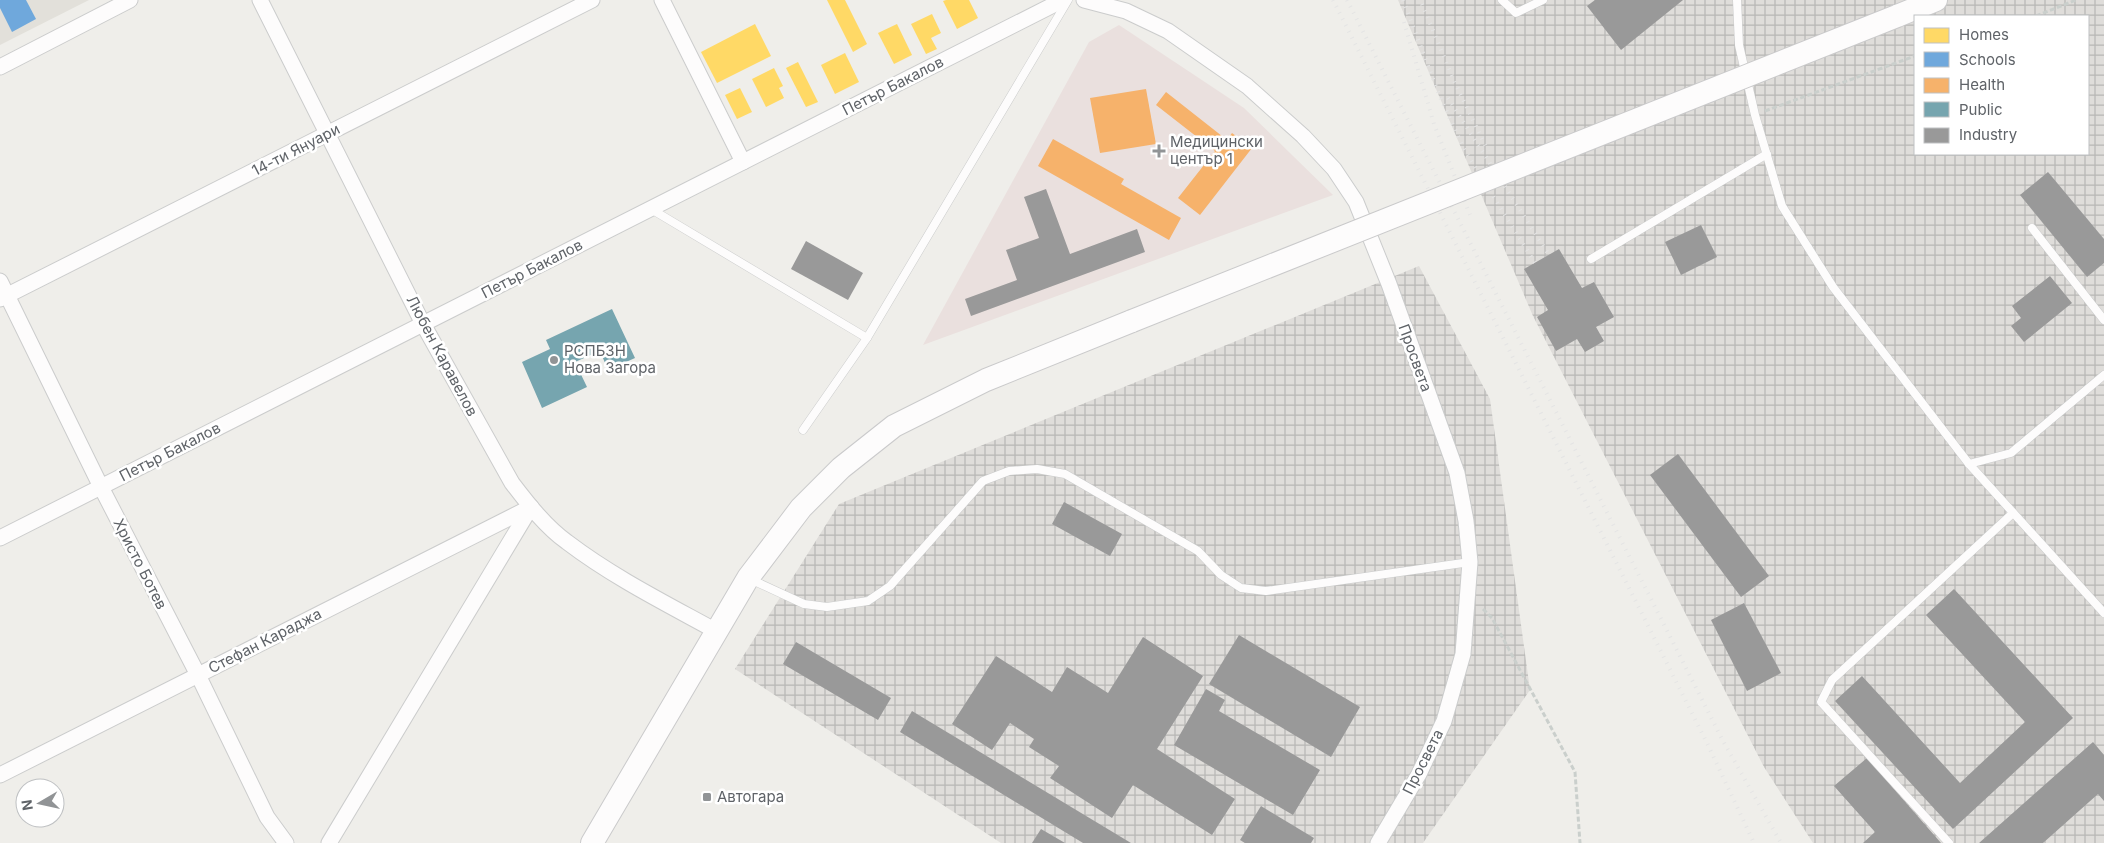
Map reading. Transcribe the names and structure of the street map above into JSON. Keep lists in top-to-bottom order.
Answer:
{
  "streets": {
    "street": [
      "Петър Бакалов",
      "14-ти Януари",
      "Любен Каравелов",
      "Просвета",
      "Христо Ботев",
      "Стефан Караджа"
    ]
  },
  "crossings": [
    ["Петър Бакалов", "Любен Каравелов"],
    ["Петър Бакалов", "Христо Ботев"],
    ["14-ти Януари", "Любен Каравелов"],
    ["14-ти Януари", "Христо Ботев"],
    ["Любен Каравелов", "Стефан Караджа"],
    ["Христо Ботев", "Стефан Караджа"]
  ],
  "places": {
    "health": ["Медицински център 1"],
    "other": ["РСПБЗН Нова Загора"],
    "transit": ["Автогара"]
  },
  "legend": [
    "Homes",
    "Schools",
    "Health",
    "Public",
    "Industry"
  ],
  "north": "left"
}
